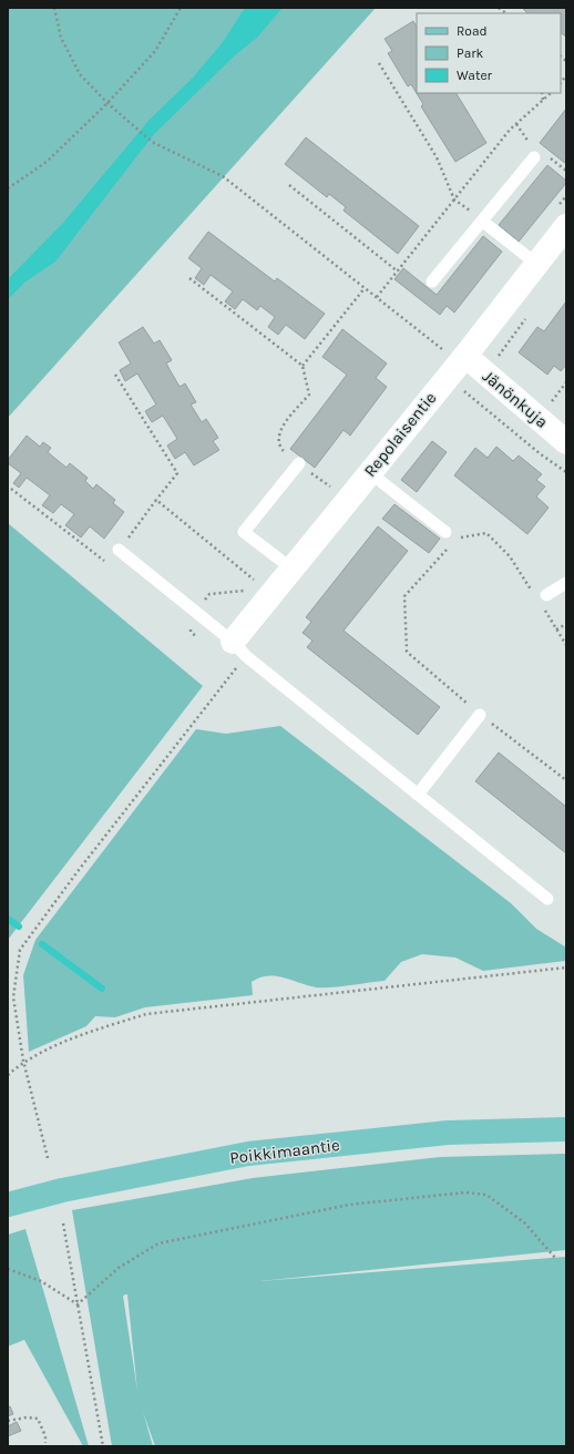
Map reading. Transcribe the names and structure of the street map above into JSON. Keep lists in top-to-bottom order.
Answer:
{
  "streets": {
    "main road": ["Poikkimaantie"],
    "street": ["Jänönkuja", "Repolaisentie"]
  },
  "crossings": [
    ["Jänönkuja", "Repolaisentie"]
  ],
  "legend": ["Road", "Park", "Water"]
}
